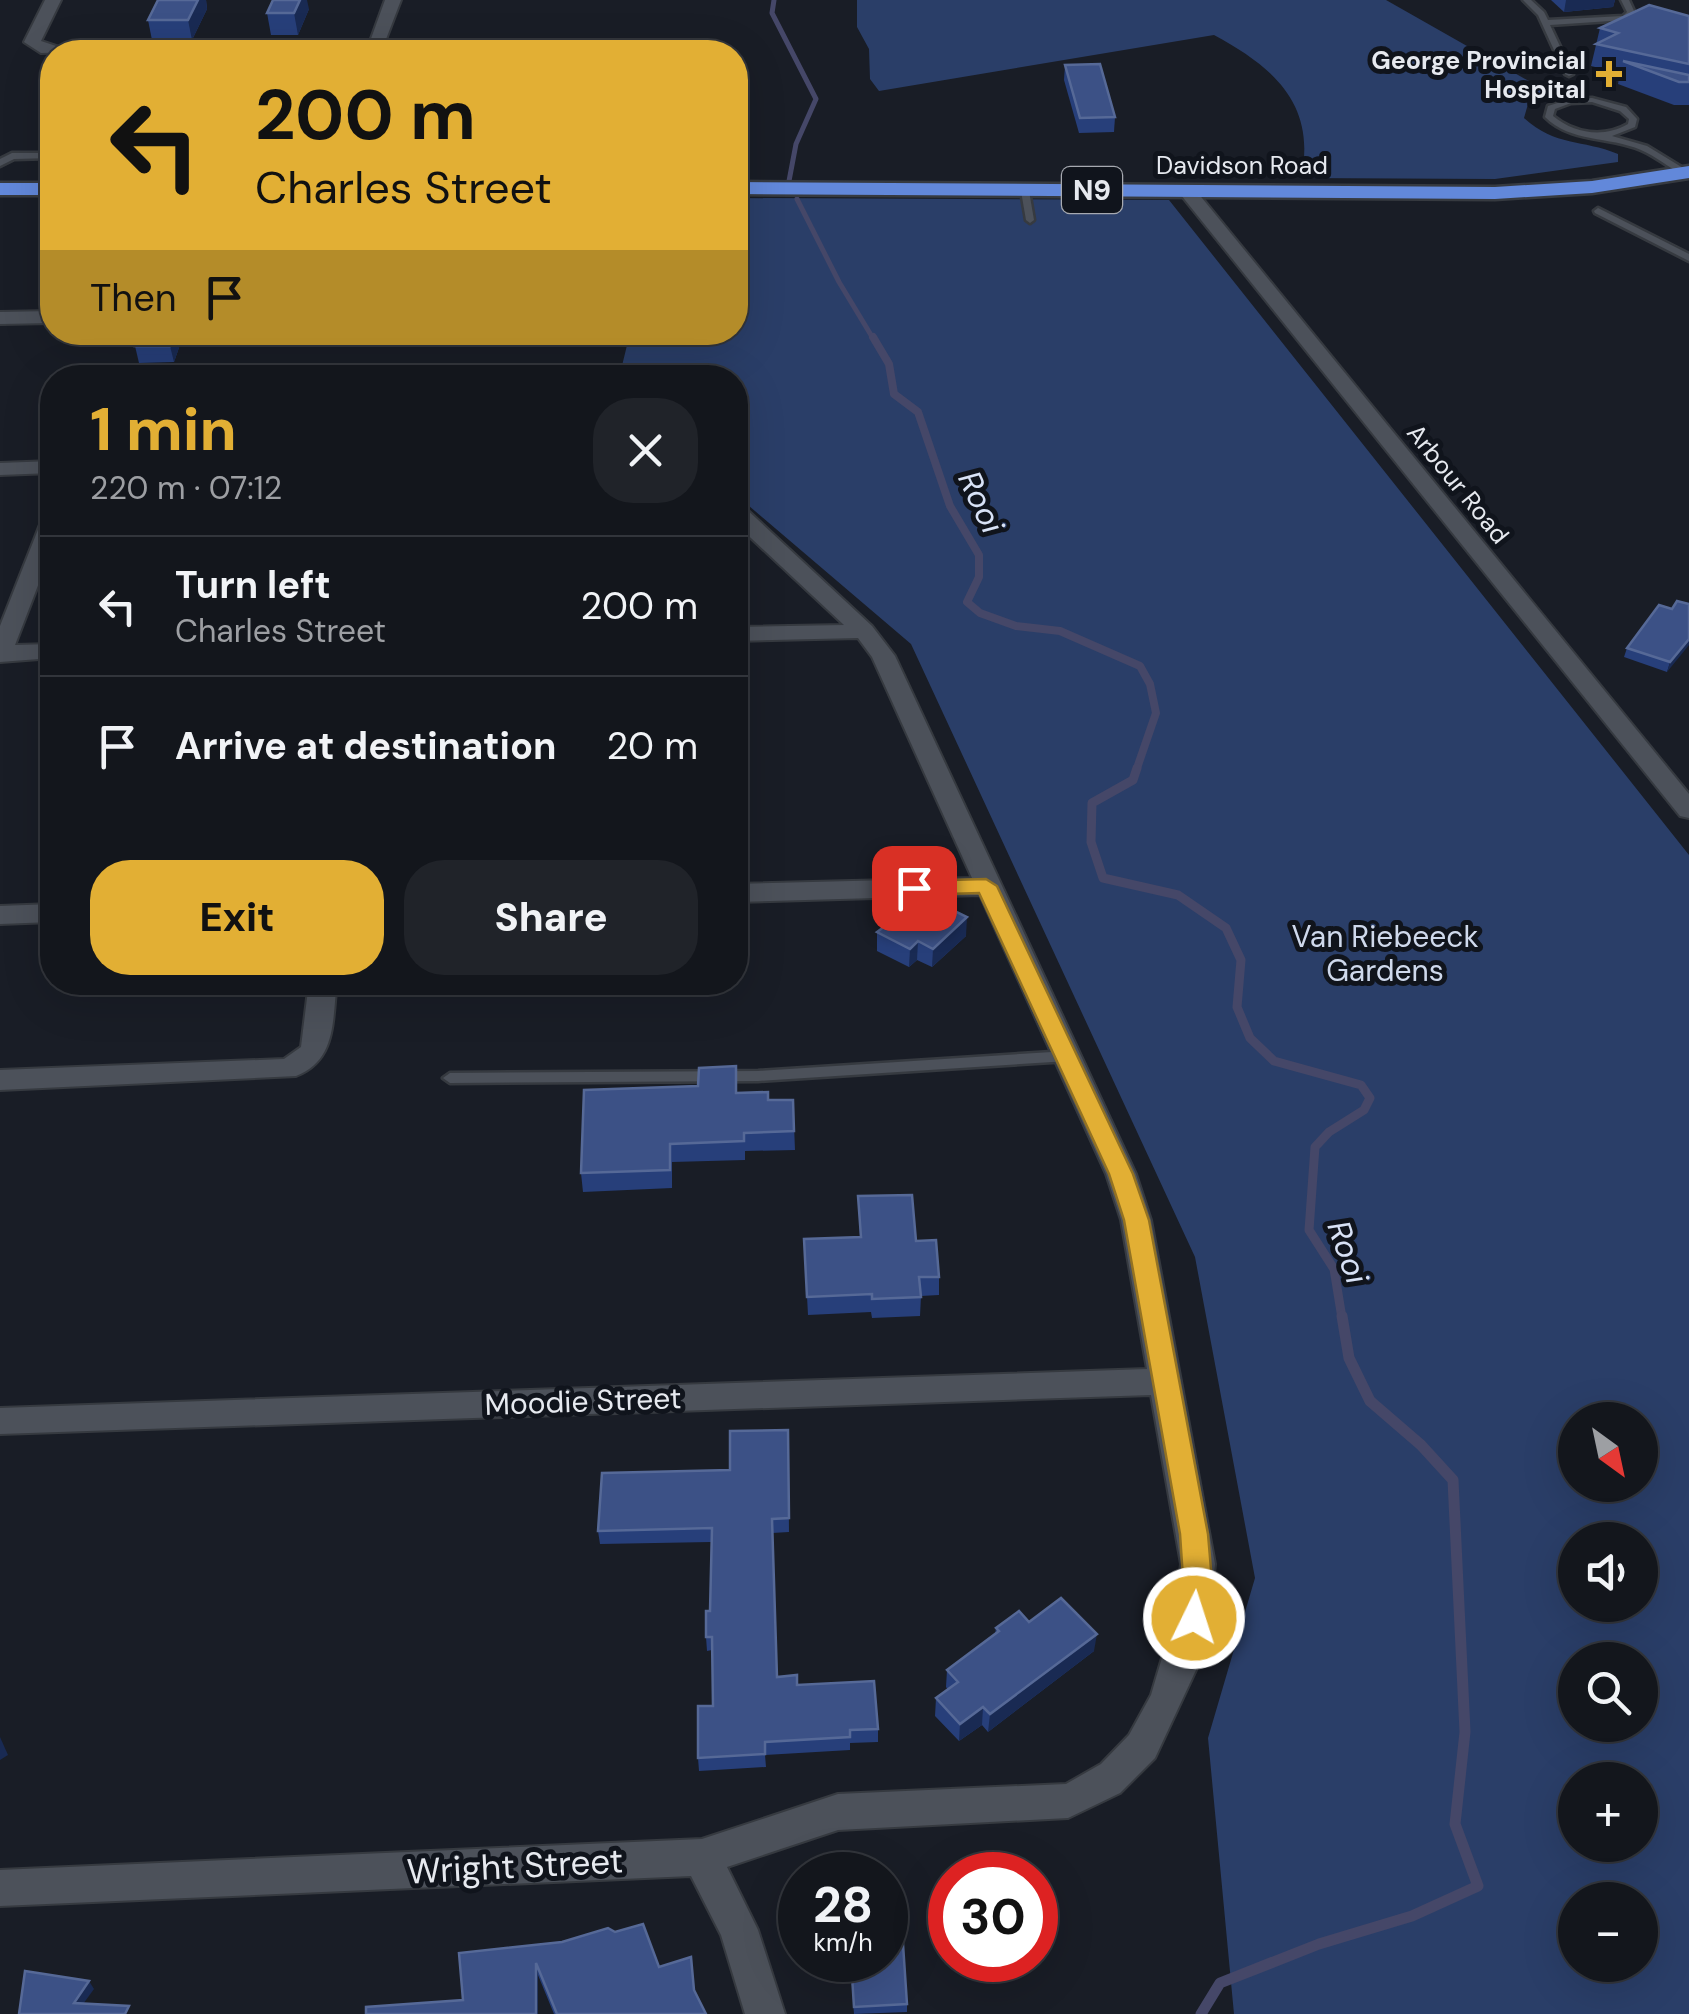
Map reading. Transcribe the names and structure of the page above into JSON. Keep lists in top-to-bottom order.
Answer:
{
  "streets": {
    "highway": ["Davidson Road", "N9"],
    "street": ["Arbour Road", "Moodie Street", "Wright Street"]
  },
  "crossings": [
    ["Davidson Road", "Arbour Road"],
    ["Moodie Street", "Wright Street"]
  ],
  "water": ["Rooi"],
  "parks": ["Van Riebeeck Gardens"],
  "places": {
    "health": ["George Provincial Hospital"]
  },
  "north": "bottom right",
  "page": {
    "turn": ["200 m", "Charles Street"],
    "then": "Then",
    "heading": ["1 min", "220 m · 07:12"],
    "list": [
      {
        "name": "Turn left",
        "note": "Charles Street",
        "value": "200 m"
      },
      {
        "name": "Arrive at destination",
        "value": "20 m"
      }
    ],
    "buttons": ["Exit", "Share"],
    "map_buttons": ["+", "−"],
    "speed": "28 km/h",
    "limit": "30"
  }
}
